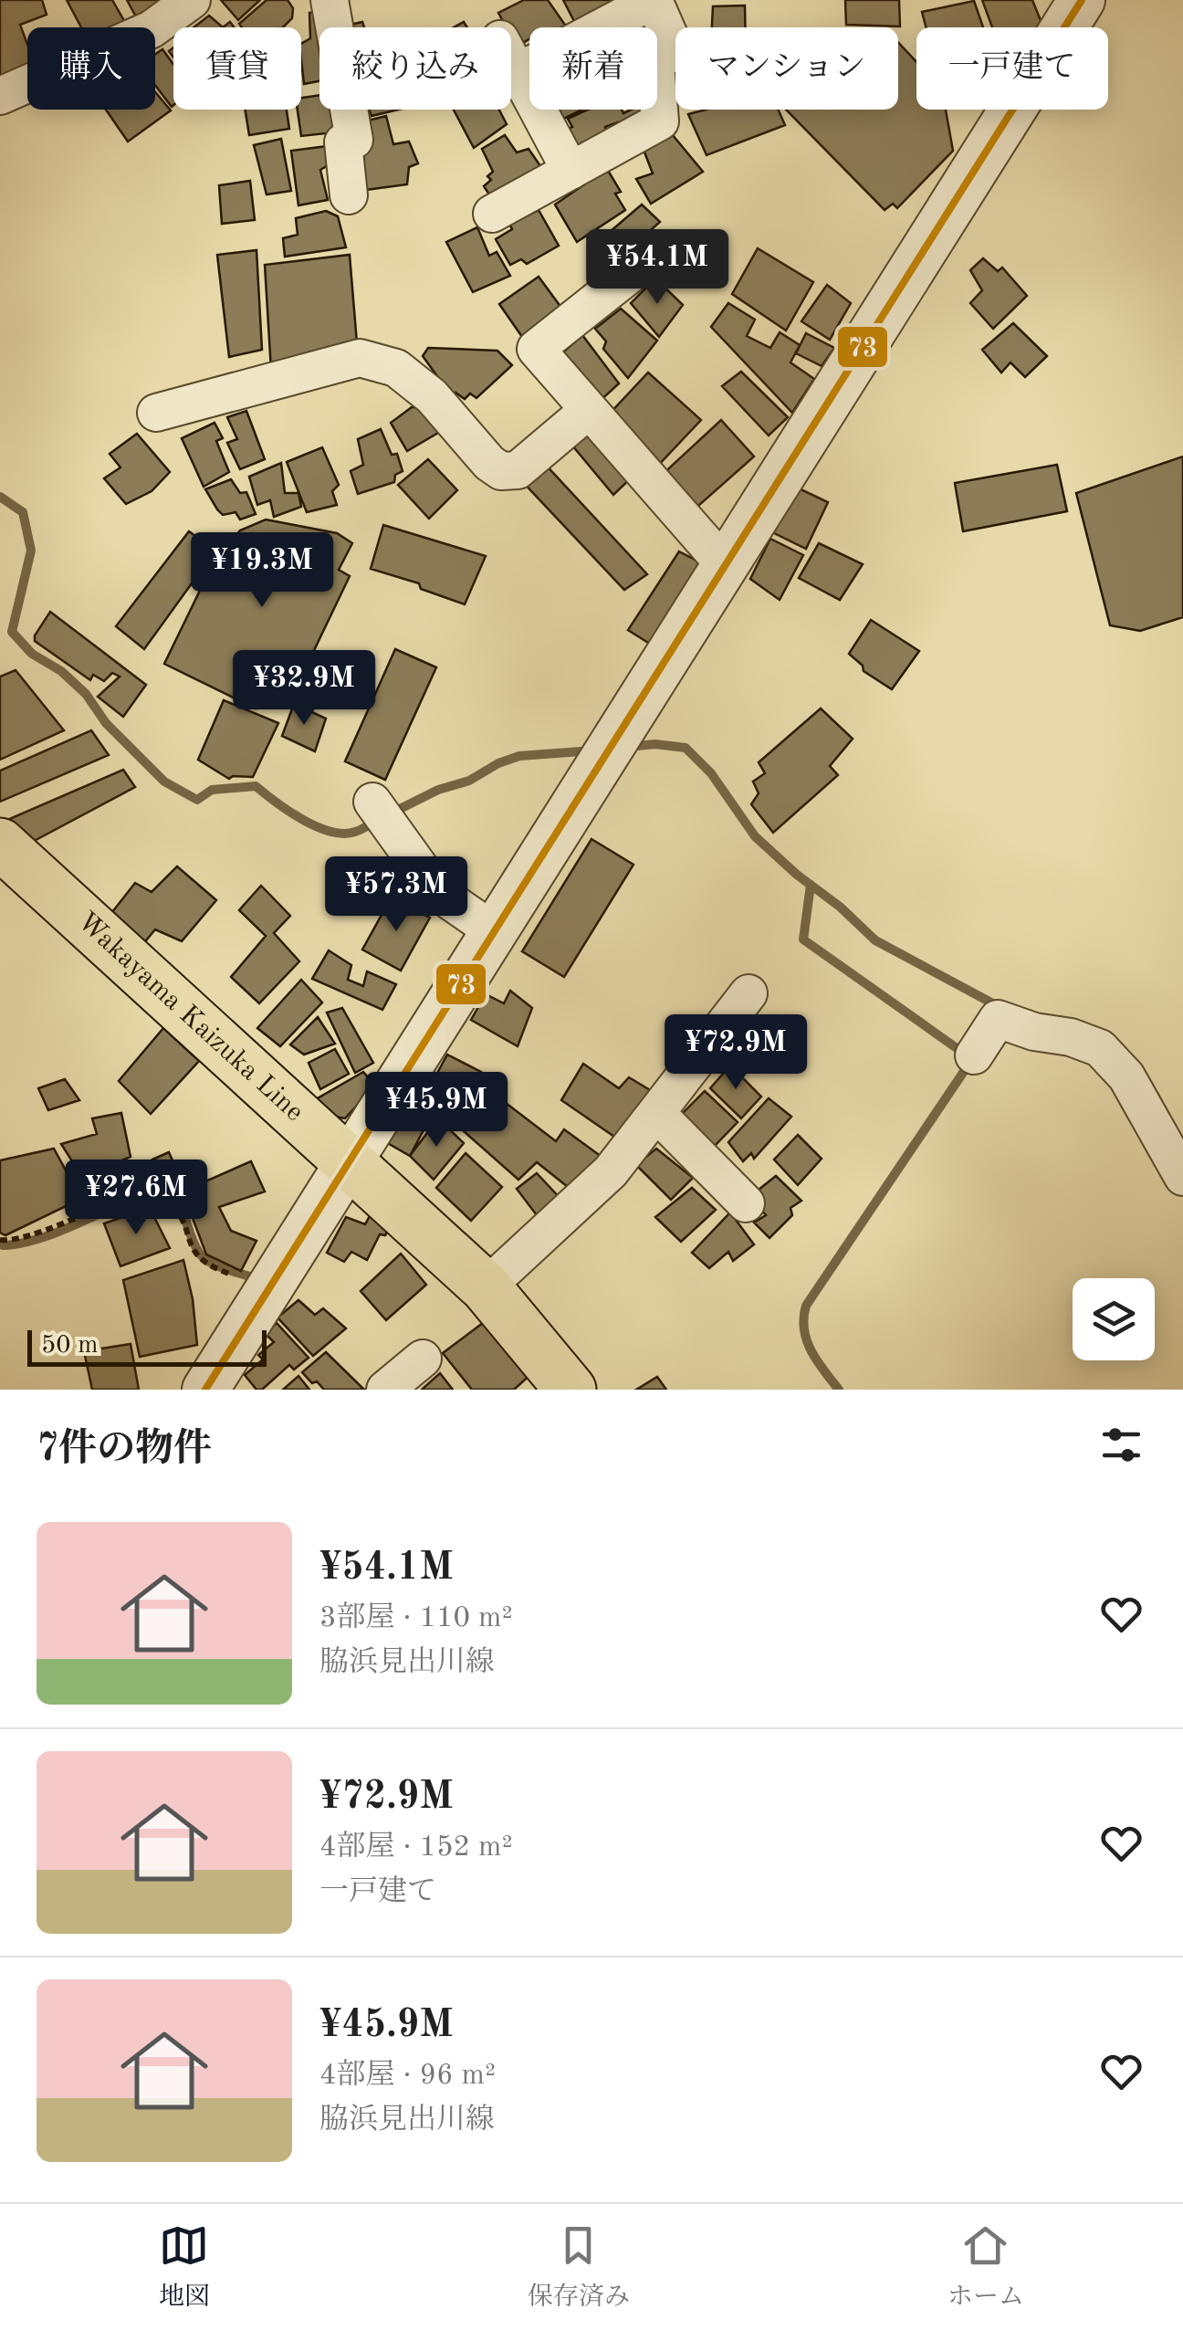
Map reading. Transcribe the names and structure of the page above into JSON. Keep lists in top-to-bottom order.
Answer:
{
  "streets": {
    "main road": ["Wakayama Kaizuka Line"]
  },
  "lines": ["transit line 73"],
  "scale_bar": "50 m",
  "page": {
    "chip": [
      "購入",
      "賃貸",
      "絞り込み",
      "新着",
      "マンション",
      "一戸建て"
    ],
    "price": [
      "¥54.1M",
      "¥19.3M",
      "¥32.9M",
      "¥57.3M",
      "¥72.9M",
      "¥45.9M",
      "¥27.6M"
    ],
    "scale": "50 m",
    "heading": "7件の物件",
    "list": [
      {
        "name": "¥54.1M",
        "note": "3部屋 · 110 m² · 脇浜見出川線"
      },
      {
        "name": "¥72.9M",
        "note": "4部屋 · 152 m² · 一戸建て"
      },
      {
        "name": "¥45.9M",
        "note": "4部屋 · 96 m² · 脇浜見出川線"
      }
    ],
    "tabs": ["地図", "保存済み", "ホーム"]
  }
}
